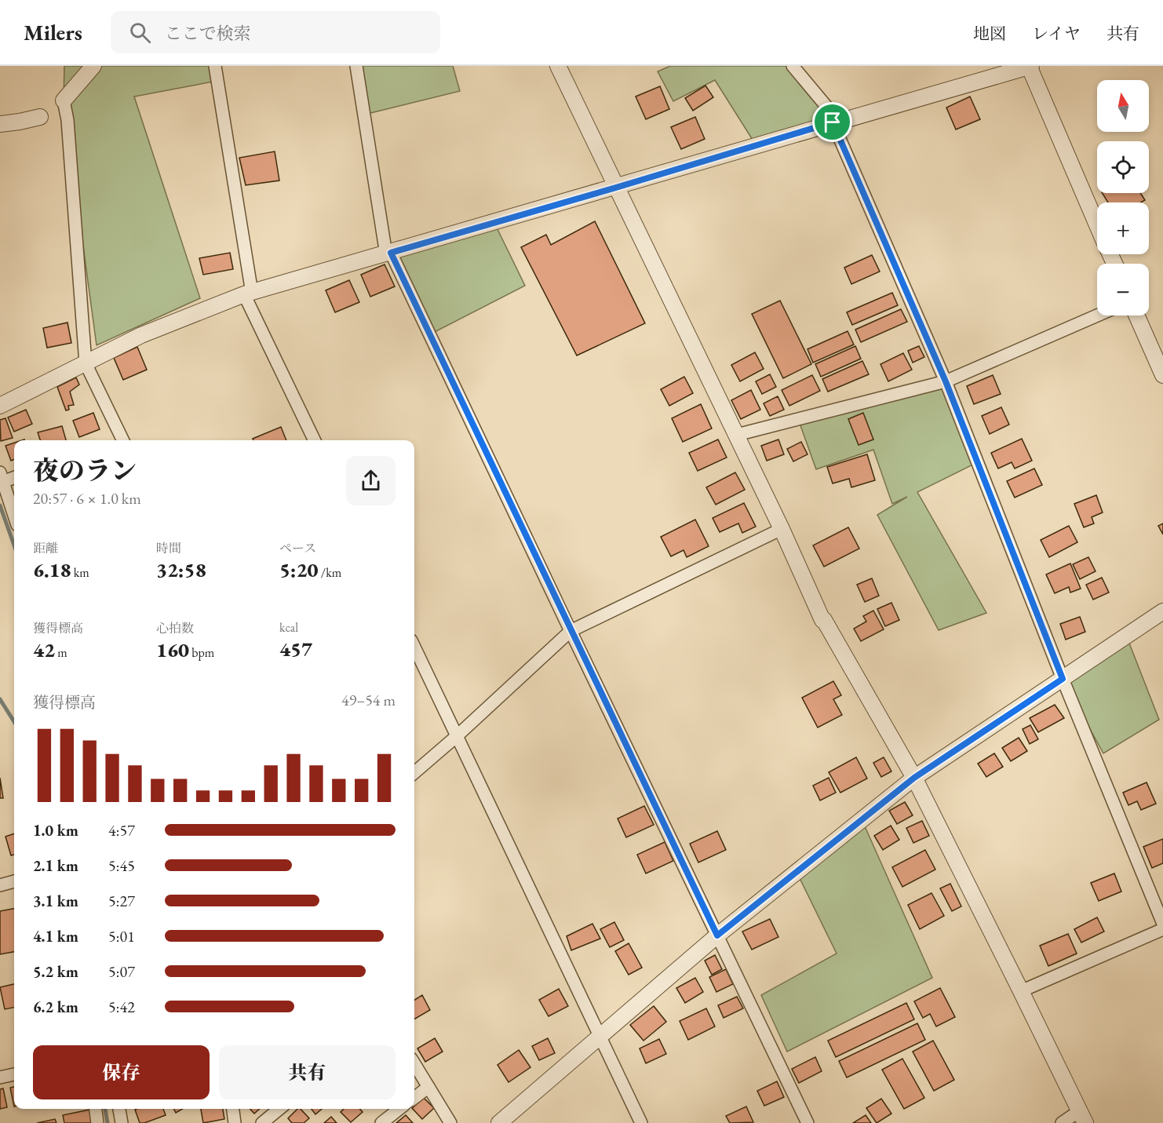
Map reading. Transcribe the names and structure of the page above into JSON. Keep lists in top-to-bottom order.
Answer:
{
  "north": "top",
  "page": {
    "header": "Milers",
    "search": "ここで検索",
    "nav": ["地図", "レイヤ", "共有"],
    "map_buttons": ["+", "−"],
    "heading": ["夜のラン", "20:57 · 6 × 1.0 km"],
    "stats": [
      ["距離", "6.18 km"],
      ["時間", "32:58"],
      ["ペース", "5:20 /km"],
      ["獲得標高", "42 m"],
      ["心拍数", "160 bpm"],
      ["kcal", "457"]
    ],
    "chart": ["獲得標高", "49–54 m"],
    "list": [
      {
        "name": "1.0 km",
        "note": "4:57"
      },
      {
        "name": "2.1 km",
        "note": "5:45"
      },
      {
        "name": "3.1 km",
        "note": "5:27"
      },
      {
        "name": "4.1 km",
        "note": "5:01"
      },
      {
        "name": "5.2 km",
        "note": "5:07"
      },
      {
        "name": "6.2 km",
        "note": "5:42"
      }
    ],
    "buttons": ["保存", "共有"]
  }
}
